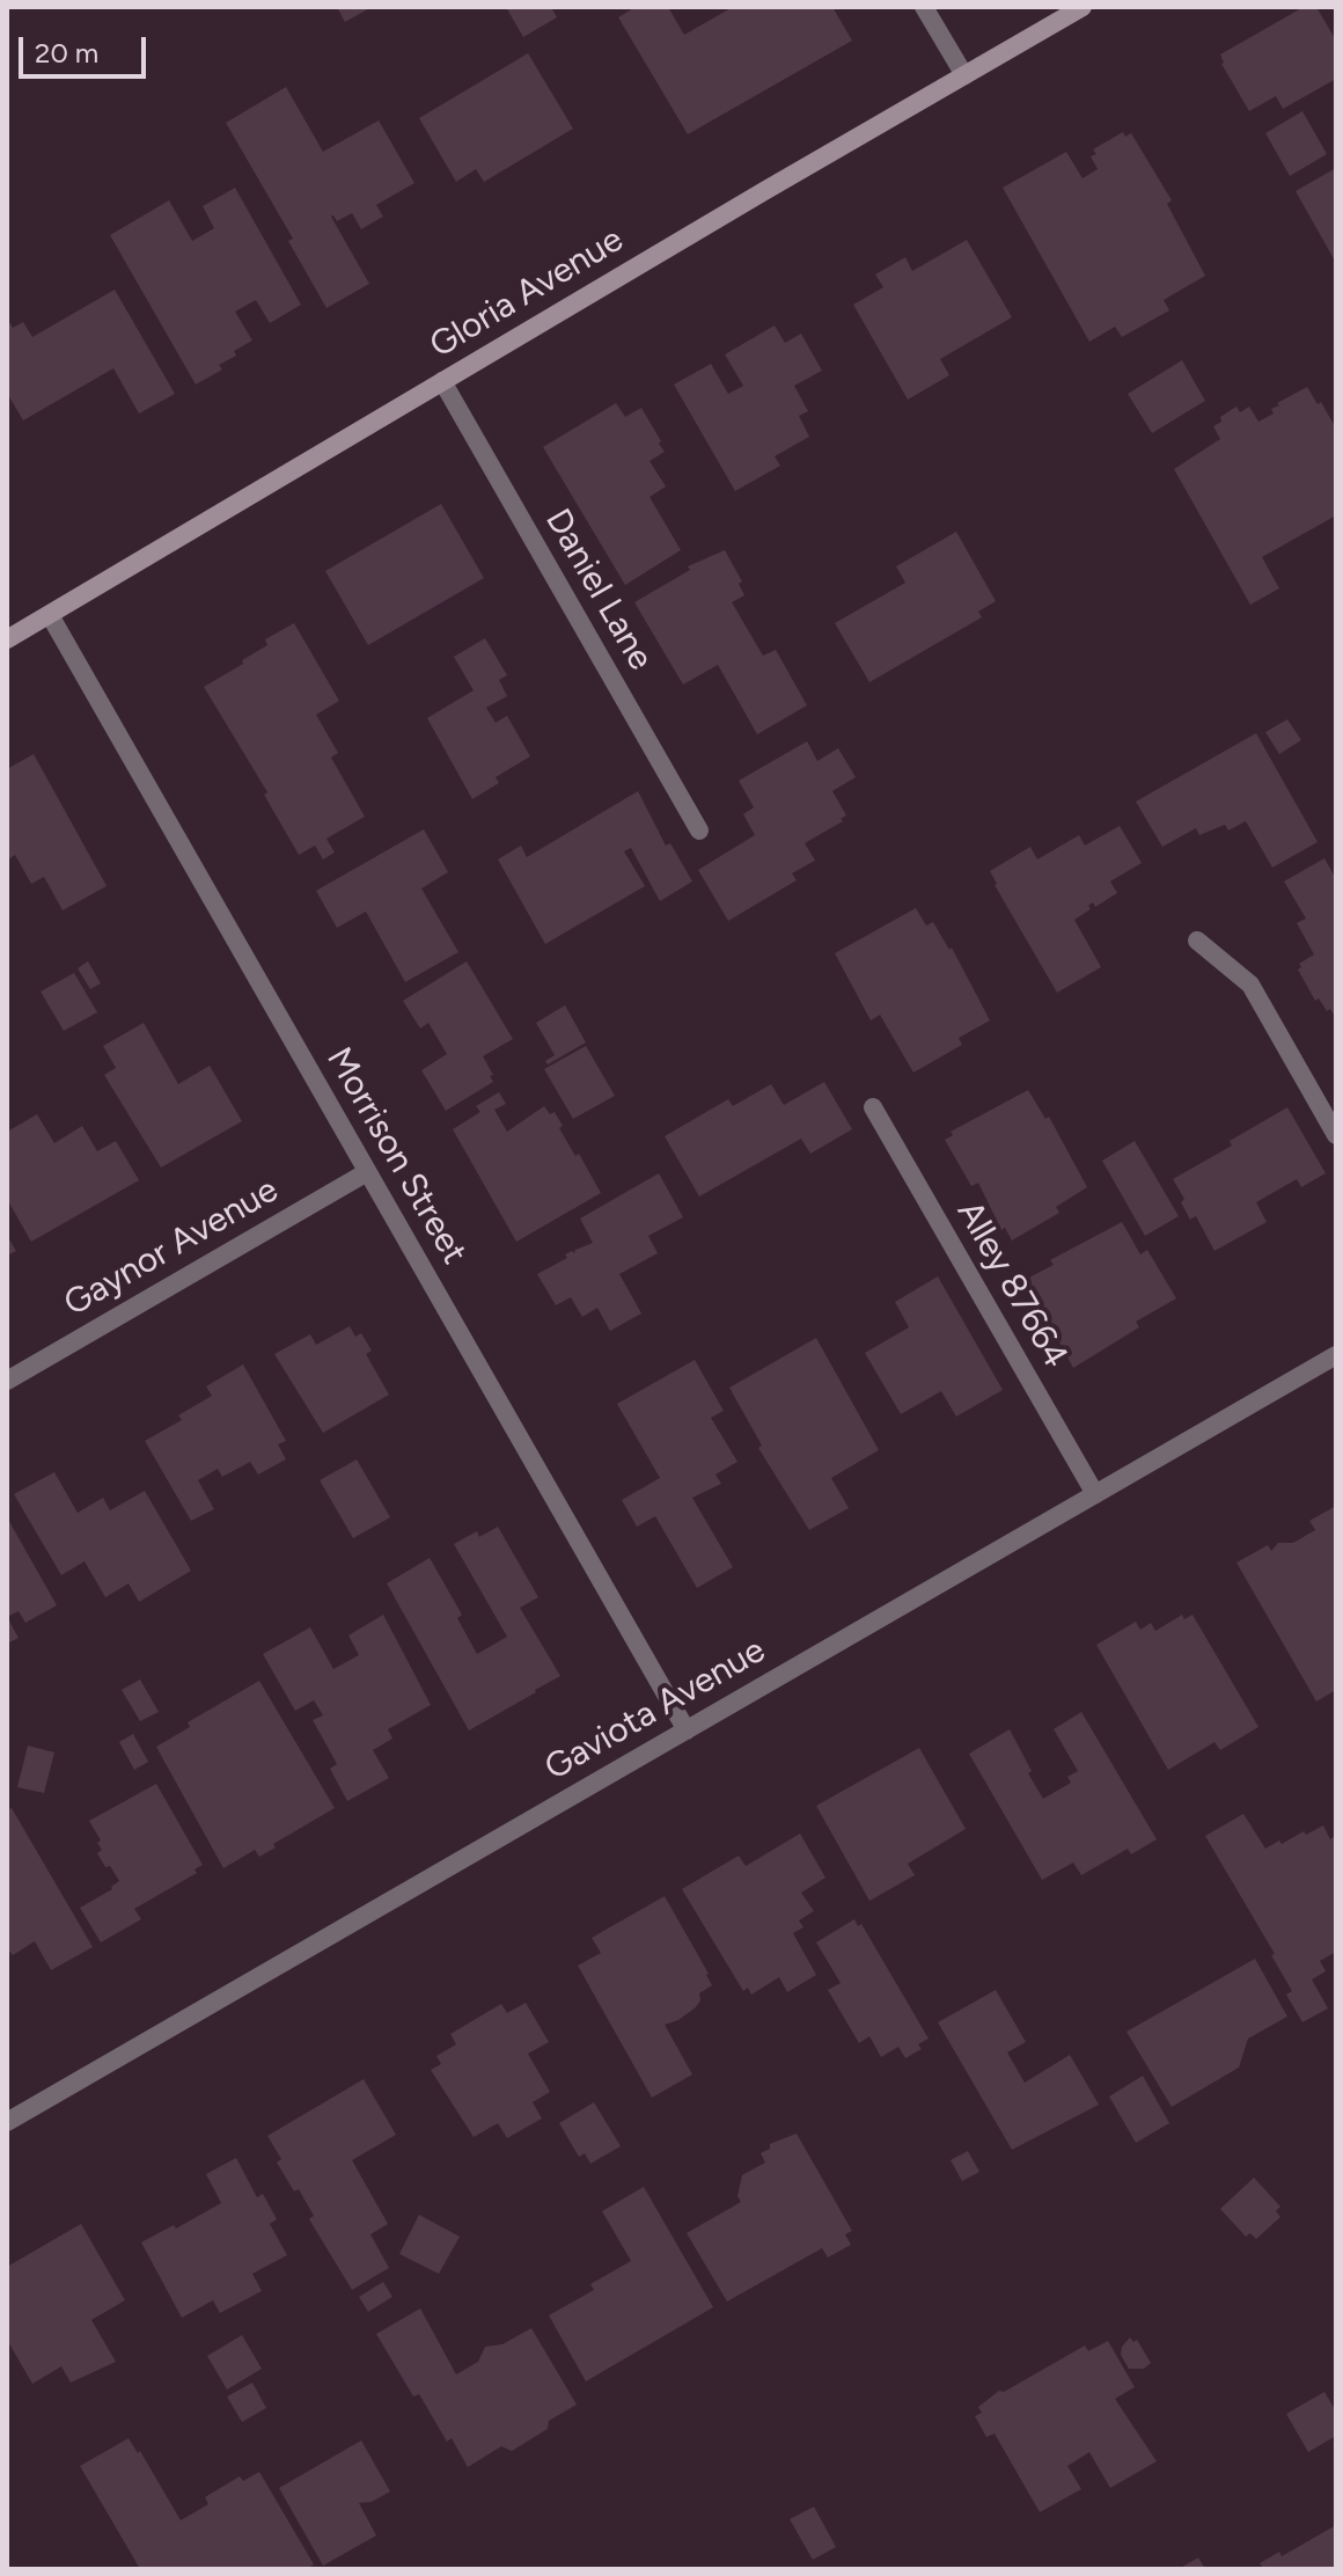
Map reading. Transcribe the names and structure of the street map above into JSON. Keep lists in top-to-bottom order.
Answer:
{
  "streets": {
    "street": [
      "Gloria Avenue",
      "Daniel Lane",
      "Morrison Street",
      "Gaynor Avenue",
      "Alley 87664",
      "Gaviota Avenue"
    ]
  },
  "crossings": [
    ["Gloria Avenue", "Daniel Lane"],
    ["Gloria Avenue", "Morrison Street"],
    ["Morrison Street", "Gaynor Avenue"],
    ["Morrison Street", "Gaviota Avenue"],
    ["Alley 87664", "Gaviota Avenue"]
  ],
  "scale_bar": "20 m"
}
